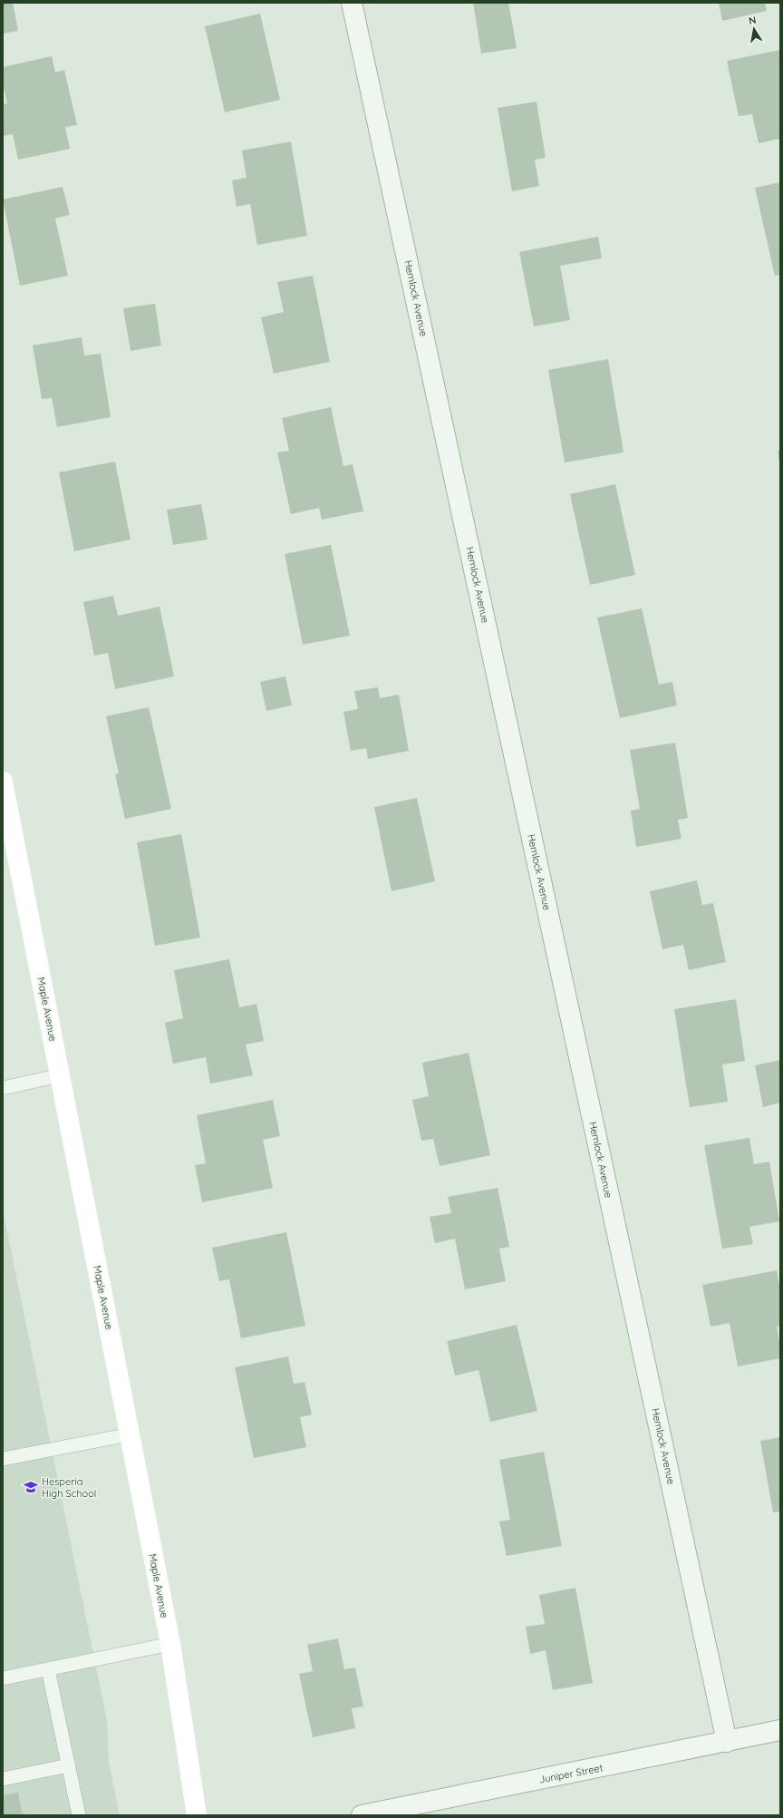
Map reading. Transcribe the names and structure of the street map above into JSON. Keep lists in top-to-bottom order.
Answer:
{
  "streets": {
    "street": ["Hemlock Avenue", "Maple Avenue", "Juniper Street"]
  },
  "crossings": [
    ["Hemlock Avenue", "Juniper Street"]
  ],
  "places": {
    "school or university": ["Hesperia High School"]
  },
  "north": "top"
}
